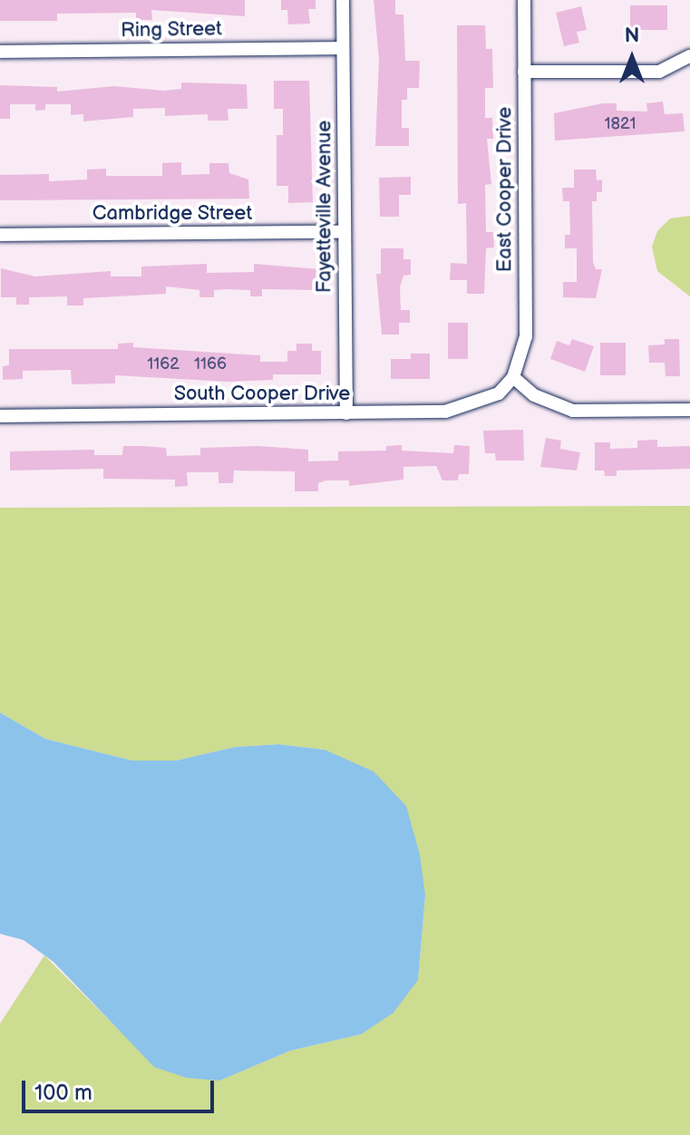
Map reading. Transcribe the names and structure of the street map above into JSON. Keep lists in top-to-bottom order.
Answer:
{
  "streets": {
    "street": [
      "Ring Street",
      "East Cooper Drive",
      "Fayetteville Avenue",
      "Cambridge Street",
      "South Cooper Drive"
    ]
  },
  "crossings": [
    ["Ring Street", "Fayetteville Avenue"],
    ["East Cooper Drive", "South Cooper Drive"],
    ["Fayetteville Avenue", "Cambridge Street"],
    ["Fayetteville Avenue", "South Cooper Drive"]
  ],
  "house_numbers": ["1821", "1162", "1166"],
  "scale_bar": "100 m",
  "north": "top"
}
